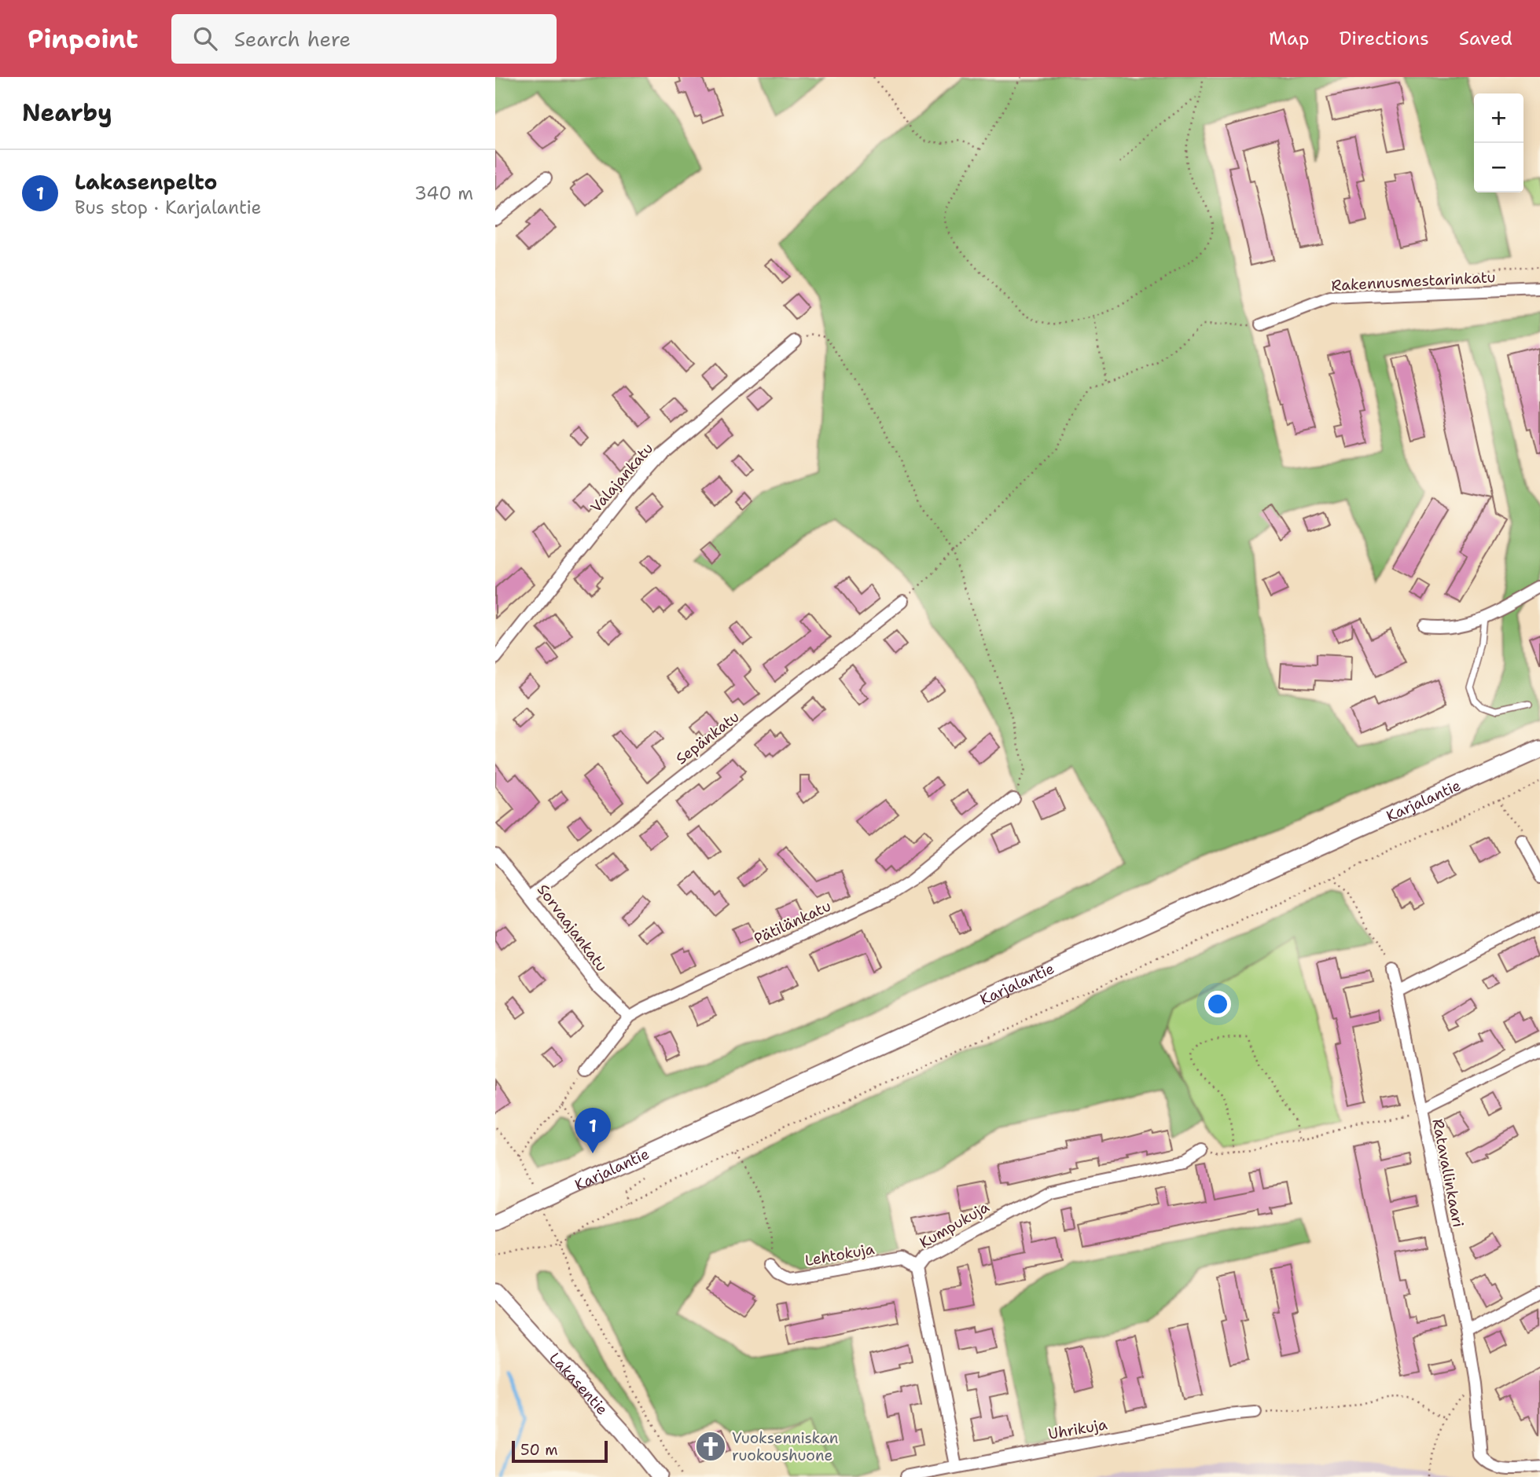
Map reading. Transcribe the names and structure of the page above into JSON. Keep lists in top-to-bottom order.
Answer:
{
  "streets": {
    "main road": ["Karjalantie", "Lakasentie"],
    "street": [
      "Rakennusmestarinkatu",
      "Valajankatu",
      "Sepänkatu",
      "Pätilänkatu",
      "Sorvaajankatu",
      "Ratavallinkaari",
      "Kumpukuja",
      "Lehtokuja",
      "Uhrikuja"
    ]
  },
  "crossings": [
    ["Sepänkatu", "Sorvaajankatu"],
    ["Pätilänkatu", "Sorvaajankatu"],
    ["Kumpukuja", "Lehtokuja"],
    ["Kumpukuja", "Uhrikuja"]
  ],
  "places": {
    "church": ["Vuoksenniskan ruokoushuone"]
  },
  "scale_bar": "50 m",
  "page": {
    "header": "Pinpoint",
    "search": "Search here",
    "nav": ["Map", "Directions", "Saved"],
    "heading": "Nearby",
    "map_buttons": ["+", "−"],
    "list": [
      {
        "mark": "1",
        "name": "Lakasenpelto",
        "note": "Bus stop · Karjalantie",
        "value": "340 m"
      }
    ],
    "pins": "1",
    "scale": "50 m"
  }
}
